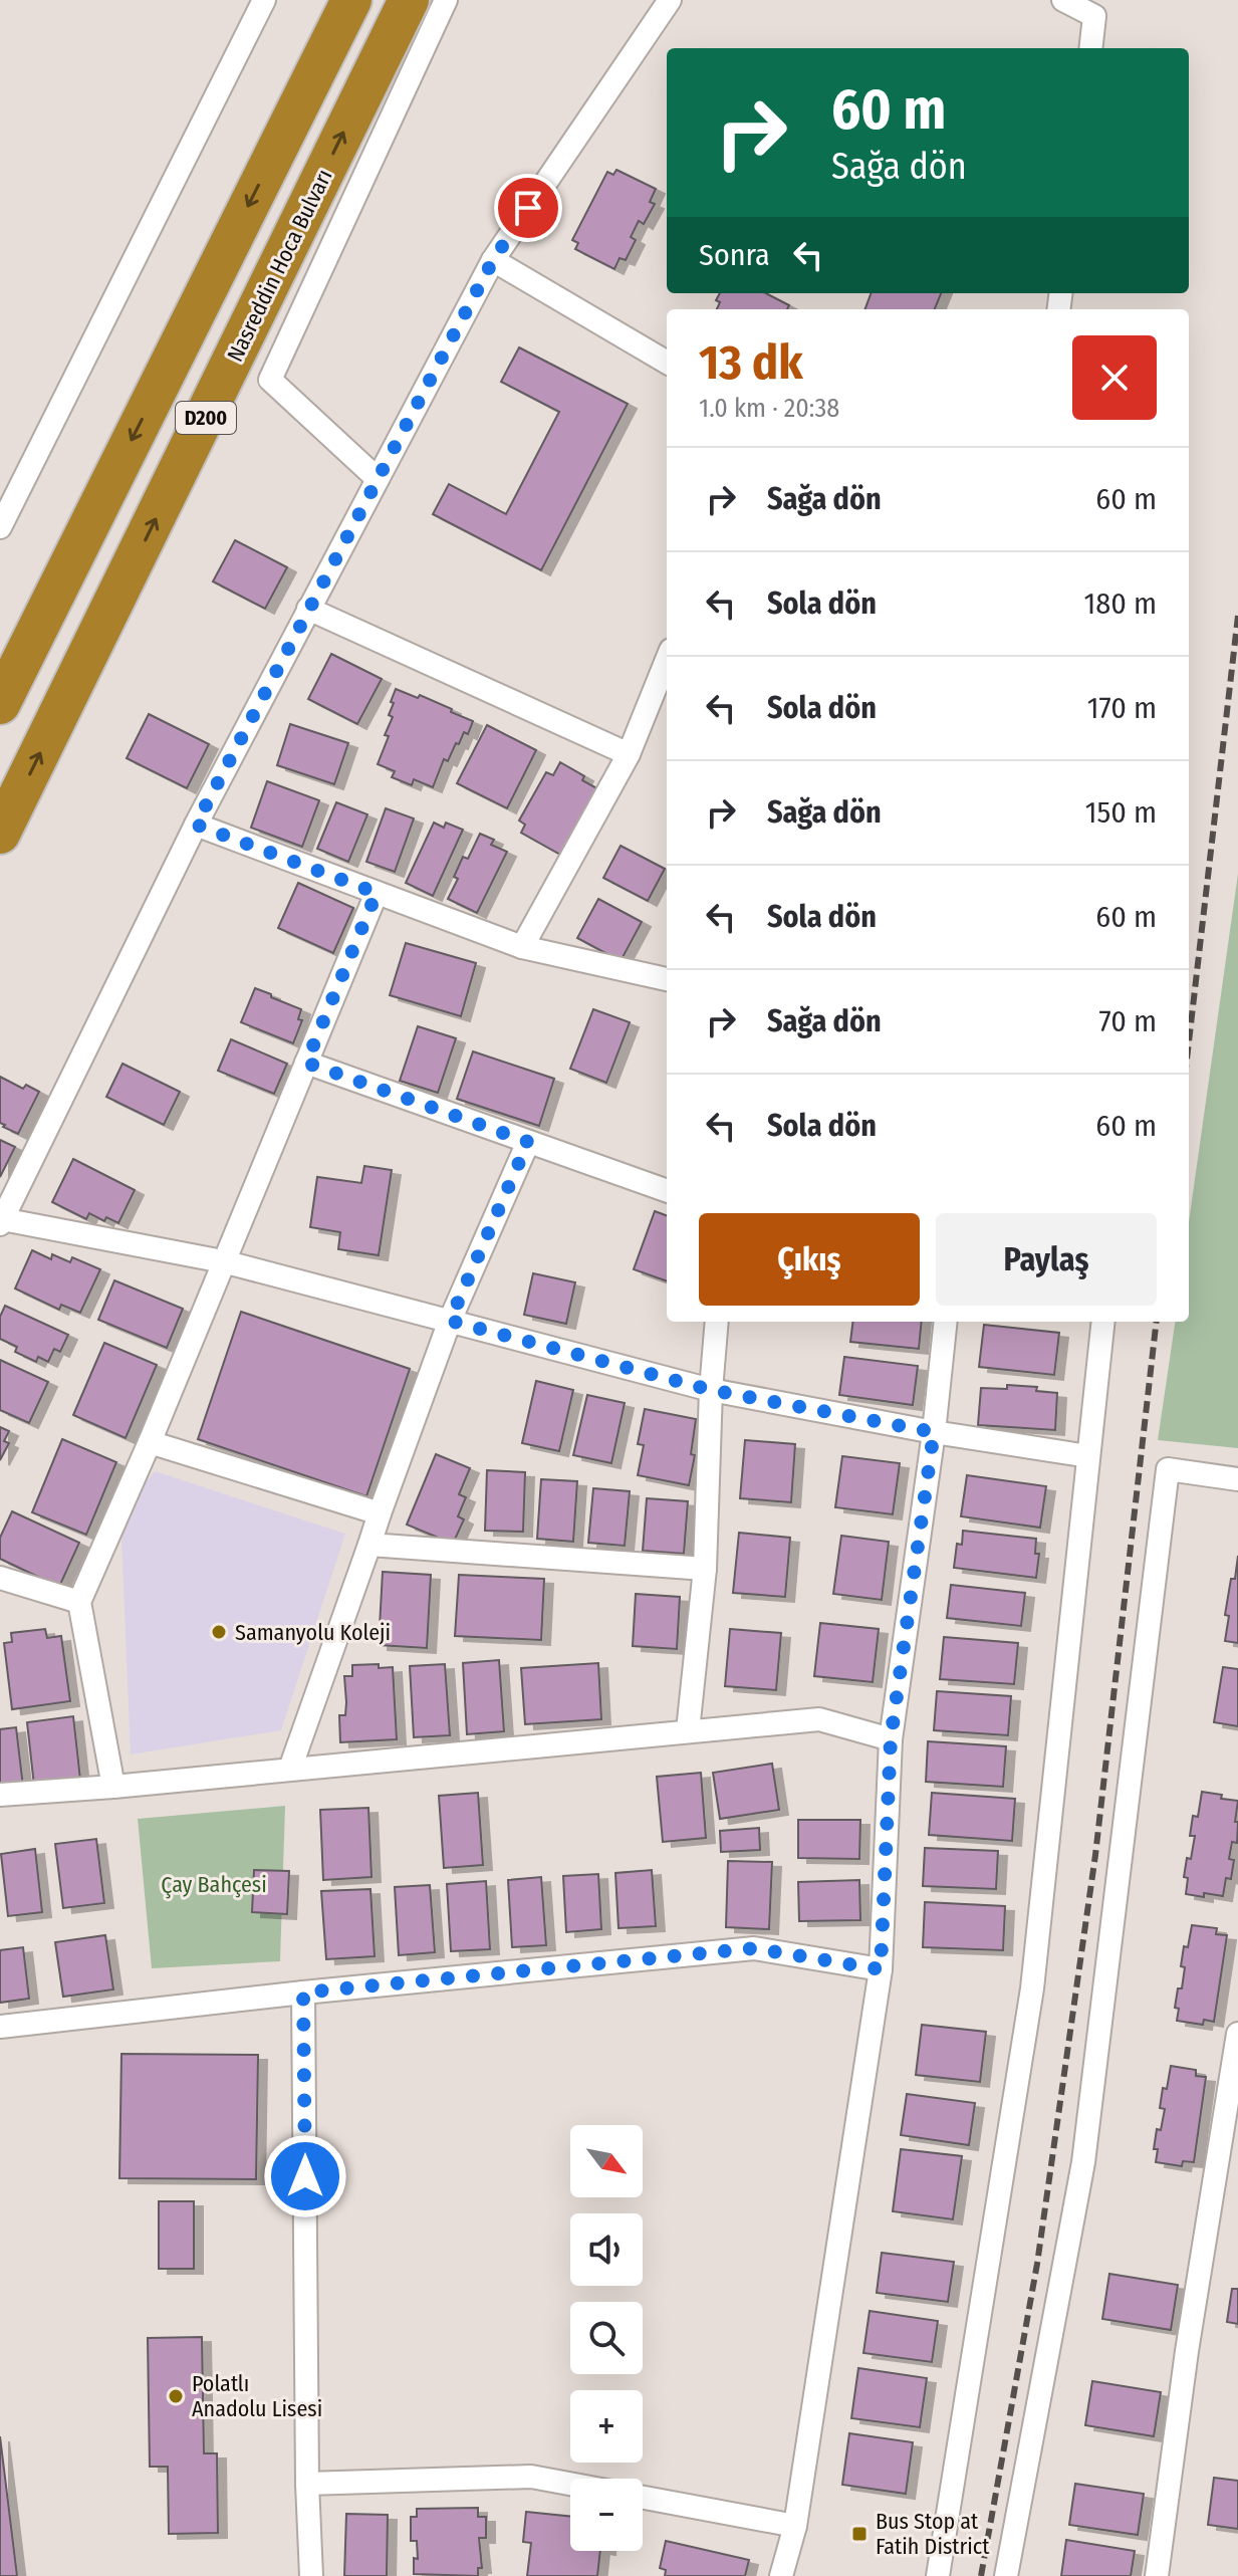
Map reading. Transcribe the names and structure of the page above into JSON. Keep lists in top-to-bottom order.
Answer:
{
  "streets": {
    "highway": ["Nasreddin Hoca Bulvarı", "D200"]
  },
  "parks": ["Çay Bahçesi"],
  "places": {
    "other": ["Samanyolu Koleji", "Polatlı Anadolu Lisesi"],
    "transit": ["Bus Stop at Fatih District"]
  },
  "north": "bottom right",
  "page": {
    "turn": ["60 m", "Sağa dön"],
    "then": "Sonra",
    "heading": ["13 dk", "1.0 km · 20:38"],
    "list": [
      {
        "name": "Sağa dön",
        "value": "60 m"
      },
      {
        "name": "Sola dön",
        "value": "180 m"
      },
      {
        "name": "Sola dön",
        "value": "170 m"
      },
      {
        "name": "Sağa dön",
        "value": "150 m"
      },
      {
        "name": "Sola dön",
        "value": "60 m"
      },
      {
        "name": "Sağa dön",
        "value": "70 m"
      },
      {
        "name": "Sola dön",
        "value": "60 m"
      }
    ],
    "buttons": ["Çıkış", "Paylaş"],
    "map_buttons": ["+", "−"]
  }
}
